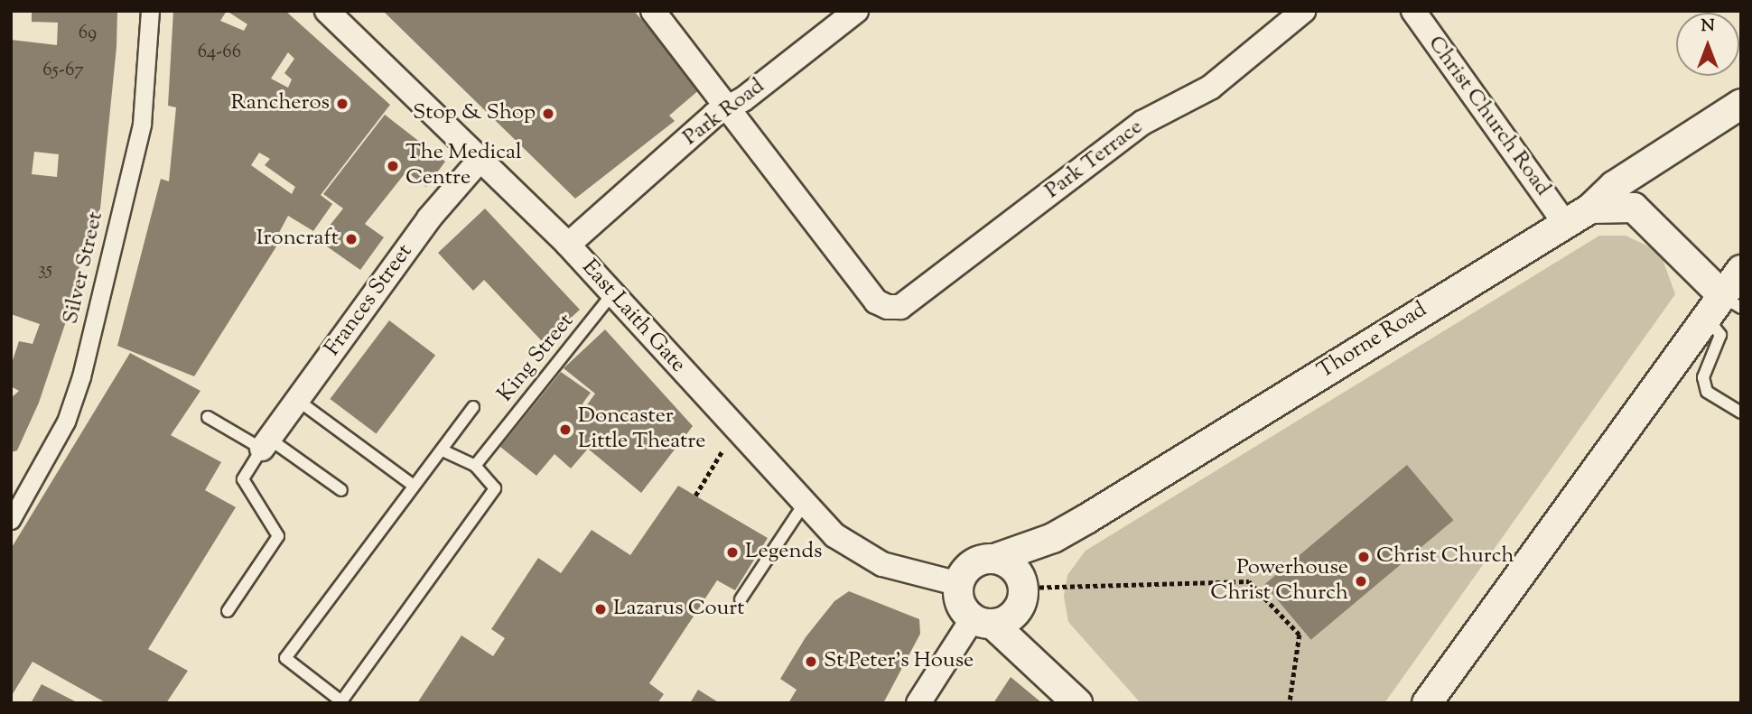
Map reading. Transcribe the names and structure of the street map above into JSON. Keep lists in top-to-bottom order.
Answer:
{
  "streets": {
    "street": [
      "Park Road",
      "Christ Church Road",
      "Park Terrace",
      "Silver Street",
      "Frances Street",
      "East Laith Gate",
      "Thorne Road"
    ],
    "lane": ["King Street"]
  },
  "crossings": [
    ["Park Road", "Park Terrace"],
    ["Park Road", "East Laith Gate"],
    ["Christ Church Road", "Thorne Road"],
    ["Frances Street", "East Laith Gate"],
    ["East Laith Gate", "Thorne Road"],
    ["East Laith Gate", "King Street"]
  ],
  "places": [
    "Rancheros",
    "Stop & Shop",
    "The Medical Centre",
    "Ironcraft",
    "Doncaster Little Theatre",
    "Legends",
    "Christ Church",
    "Powerhouse Christ Church",
    "Lazarus Court",
    "St Peter's House"
  ],
  "house_numbers": [
    "69",
    "64-66",
    "65-67",
    "35"
  ],
  "north": "top"
}
